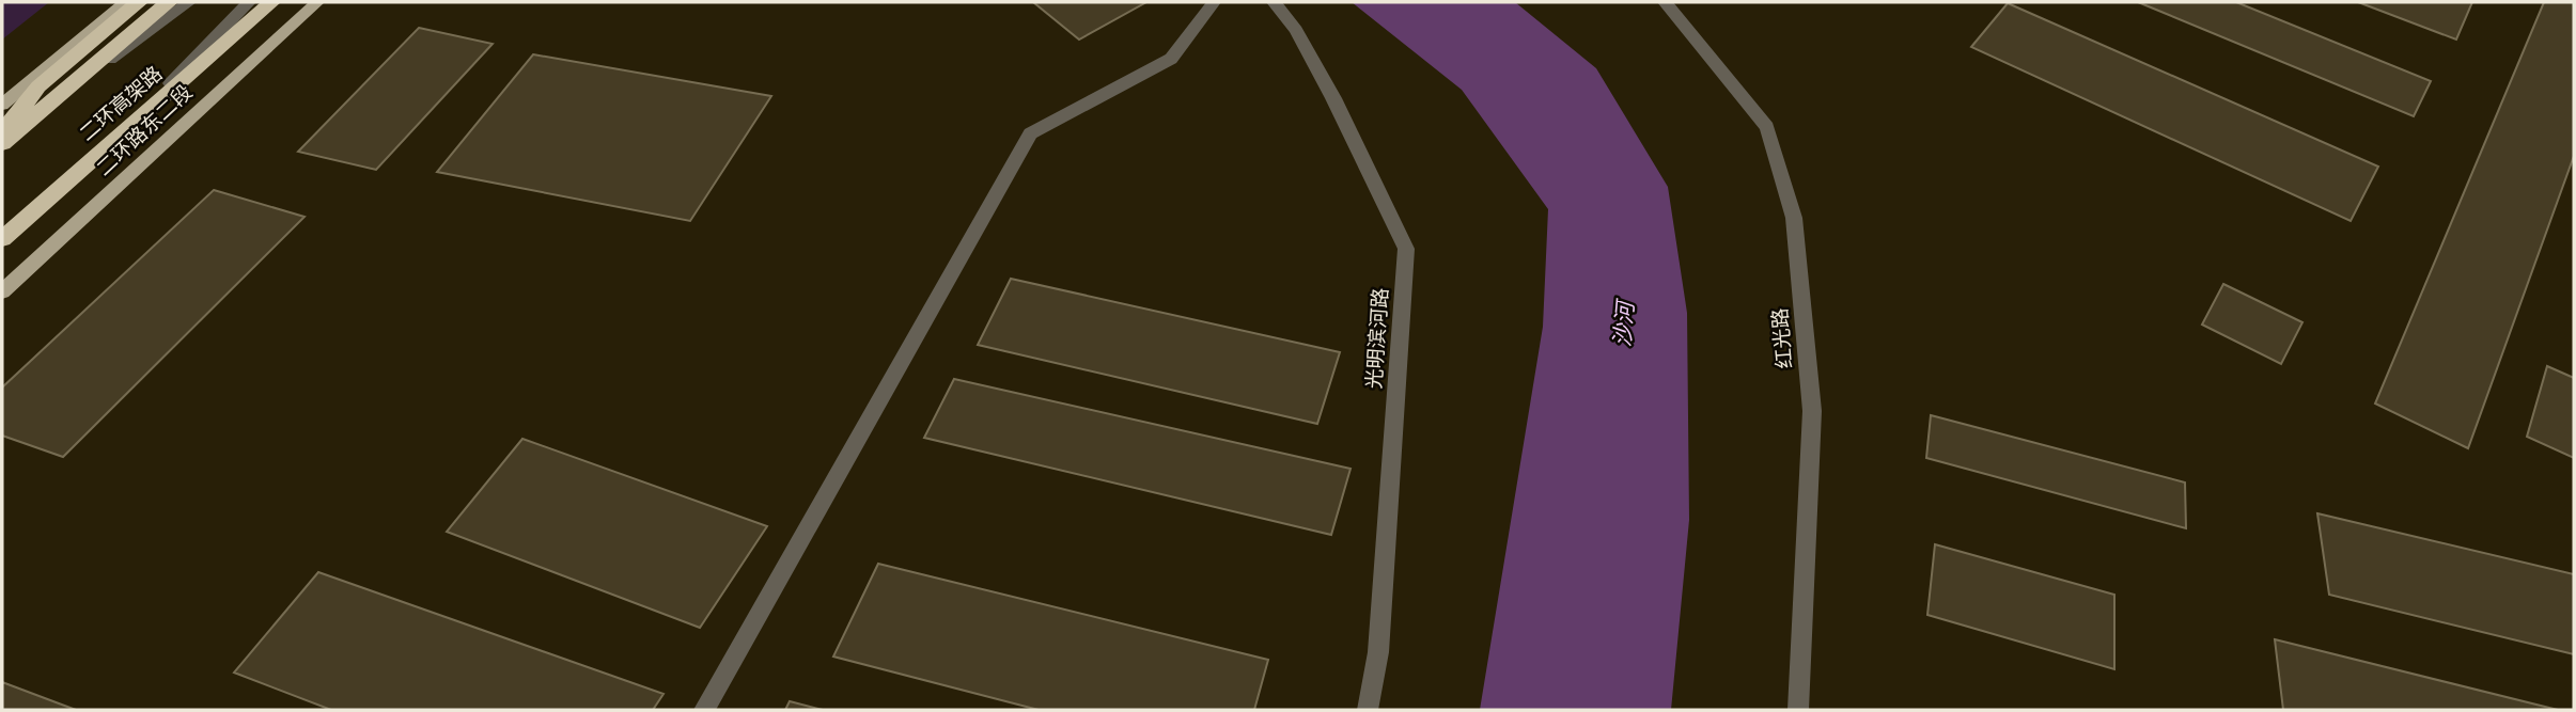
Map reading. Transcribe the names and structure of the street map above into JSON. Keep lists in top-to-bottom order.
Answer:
{
  "streets": {
    "highway": ["二环高架路"],
    "main road": ["二环路东二段"],
    "street": ["光明滨河路", "红光路"]
  },
  "water": ["沙河"]
}
